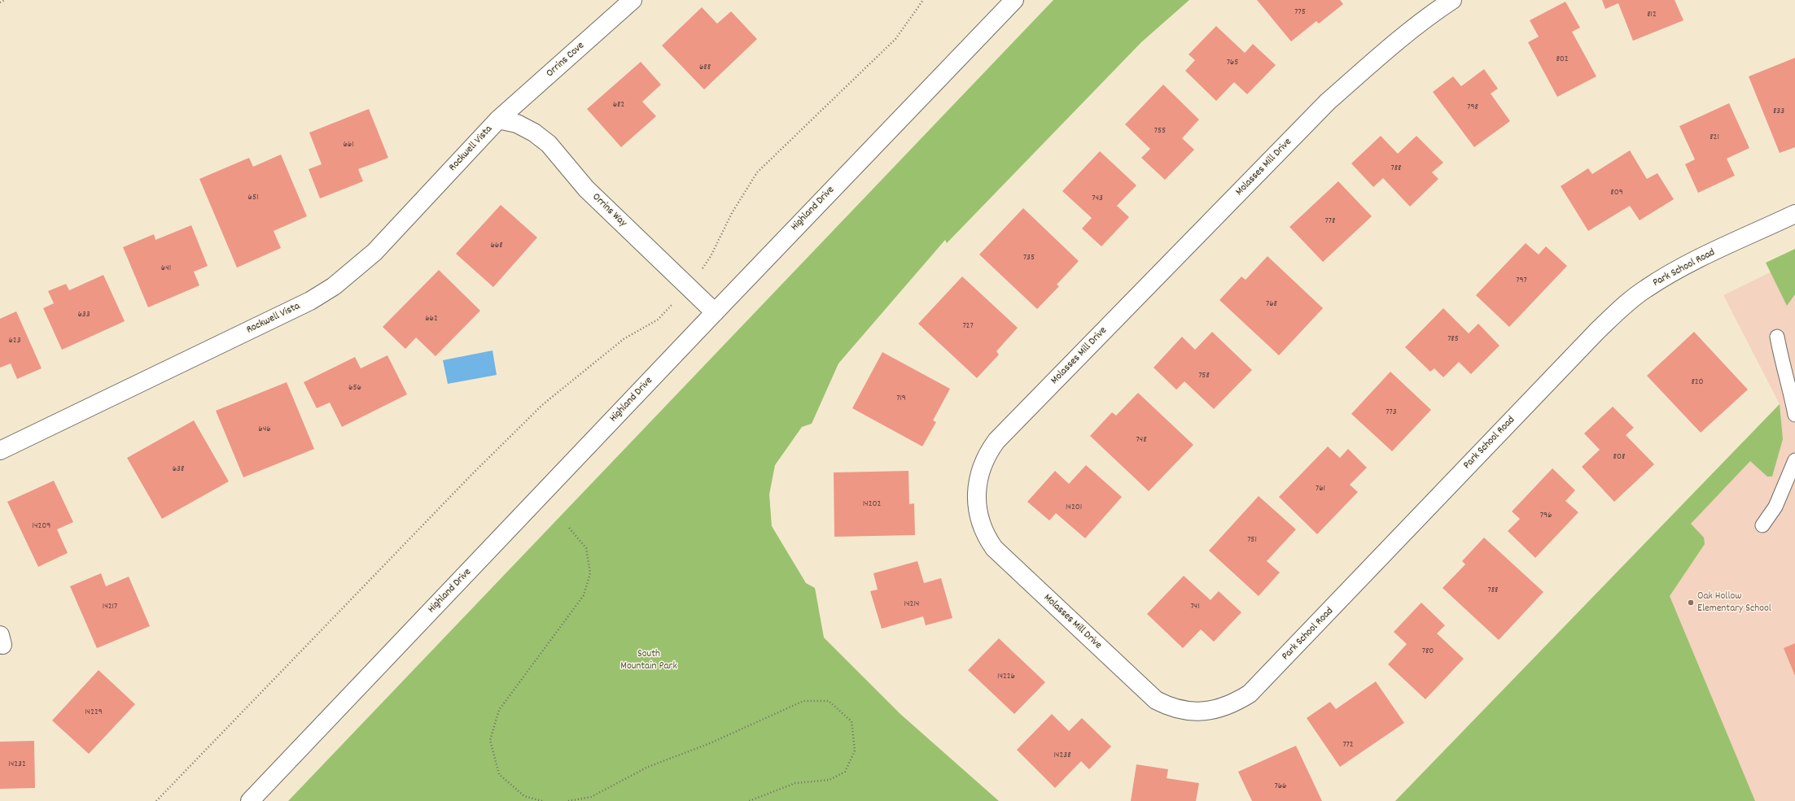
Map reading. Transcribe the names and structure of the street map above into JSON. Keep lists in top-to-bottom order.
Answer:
{
  "streets": {
    "street": [
      "Orrins Cove",
      "Rockwell Vista",
      "Molasses Mill Drive",
      "Highland Drive",
      "Orrins Way",
      "Park School Road"
    ]
  },
  "crossings": [
    ["Orrins Cove", "Rockwell Vista"],
    ["Orrins Cove", "Orrins Way"],
    ["Rockwell Vista", "Orrins Way"],
    ["Molasses Mill Drive", "Park School Road"],
    ["Highland Drive", "Orrins Way"]
  ],
  "parks": ["South Mountain Park"],
  "places": ["Oak Hollow Elementary School"],
  "house_numbers": [
    "775",
    "812",
    "802",
    "765",
    "688",
    "682",
    "798",
    "833",
    "755",
    "821",
    "661",
    "788",
    "809",
    "651",
    "743",
    "778",
    "668",
    "735",
    "641",
    "797",
    "768",
    "633",
    "662",
    "727",
    "785",
    "623",
    "758",
    "820",
    "656",
    "719",
    "773",
    "646",
    "748",
    "808",
    "638",
    "761",
    "14202",
    "14201",
    "796",
    "14209",
    "751",
    "788",
    "14214",
    "14217",
    "741",
    "780",
    "14226",
    "14229",
    "772",
    "14238",
    "14232",
    "766"
  ]
}
